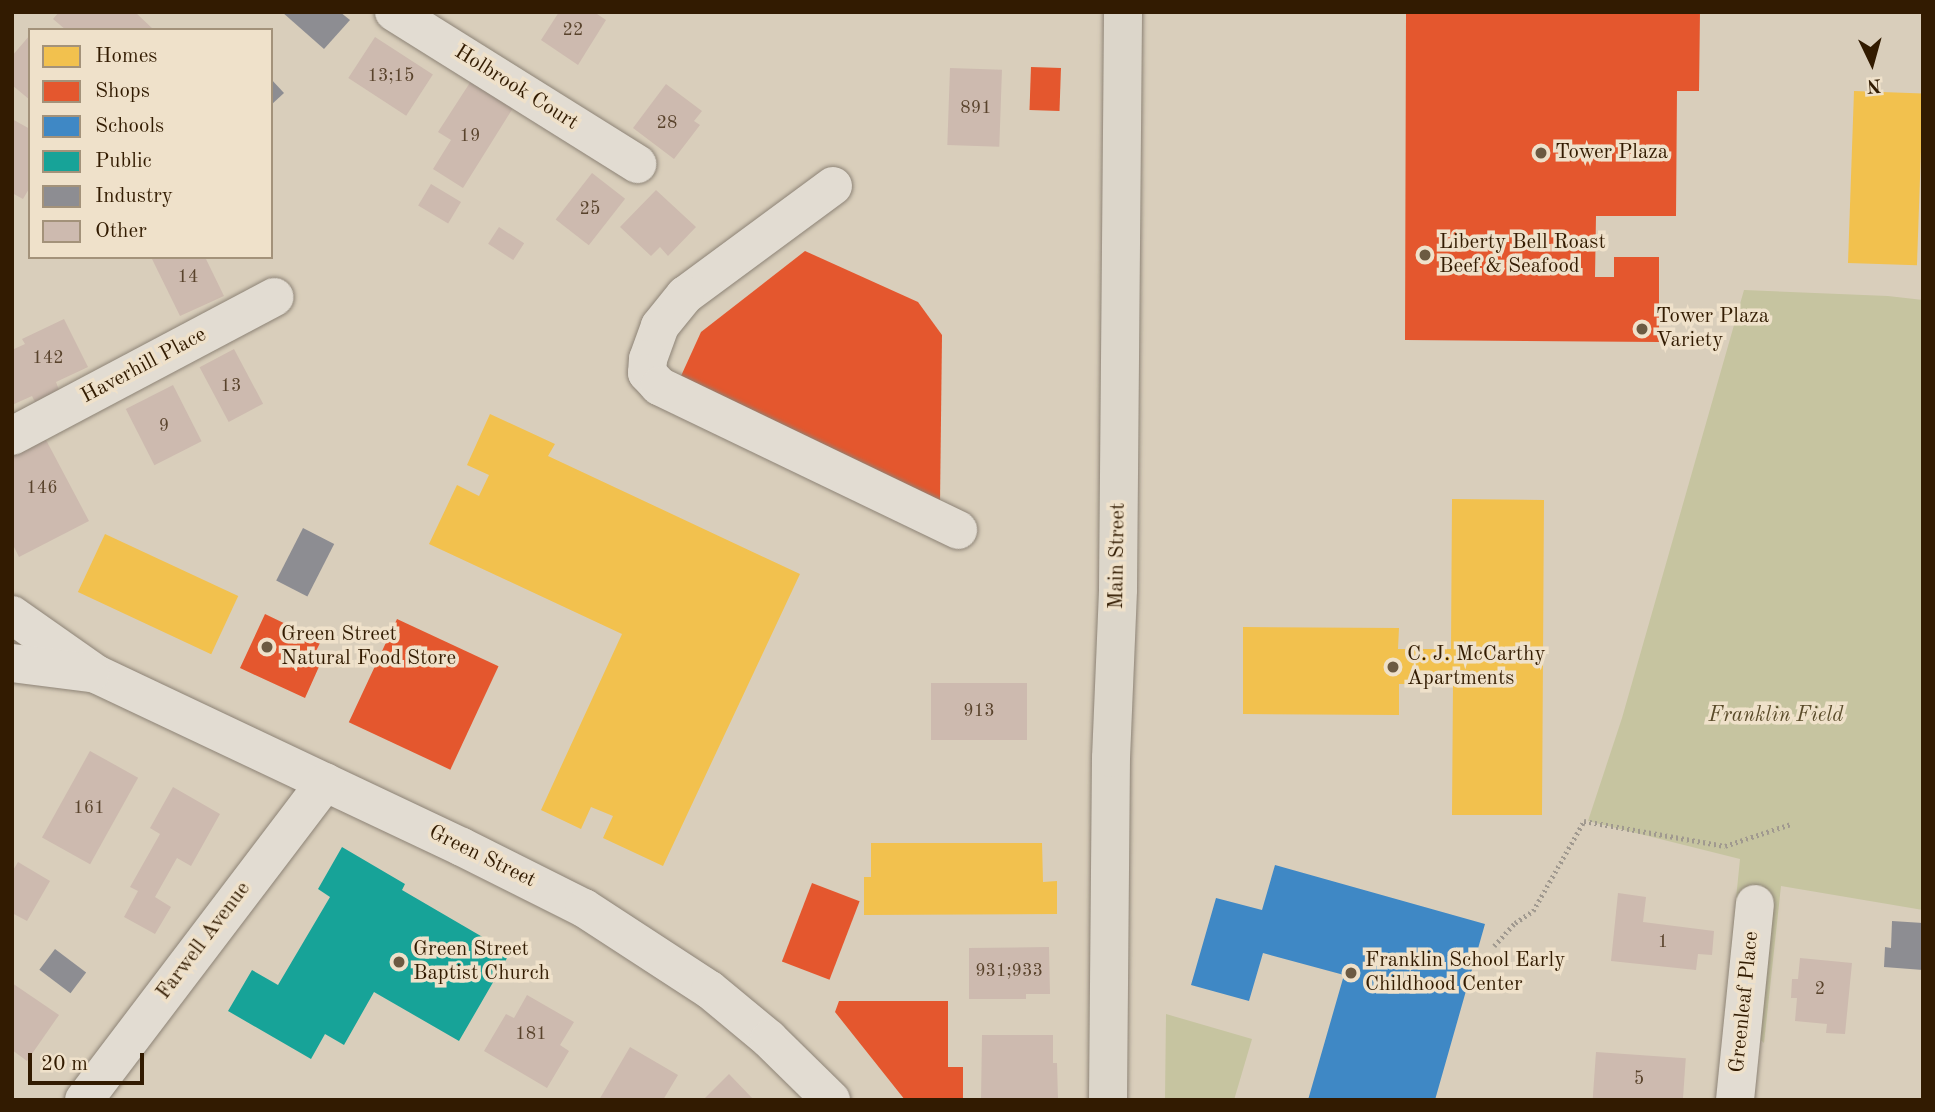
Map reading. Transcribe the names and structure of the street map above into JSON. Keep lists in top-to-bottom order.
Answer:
{
  "streets": {
    "main road": ["Main Street"],
    "street": [
      "Holbrook Court",
      "Haverhill Place",
      "Green Street",
      "Farwell Avenue",
      "Greenleaf Place"
    ]
  },
  "crossings": [
    ["Green Street", "Farwell Avenue"]
  ],
  "parks": ["Franklin Field"],
  "places": [
    "Tower Plaza",
    "Liberty Bell Roast Beef & Seafood",
    "Tower Plaza Variety",
    "Green Street Natural Food Store",
    "C. J. McCarthy Apartments",
    "Green Street Baptist Church",
    "Franklin School Early Childhood Center"
  ],
  "house_numbers": [
    "22",
    "13;15",
    "891",
    "28",
    "19",
    "25",
    "14",
    "142",
    "13",
    "9",
    "146",
    "913",
    "161",
    "1",
    "931;933",
    "2",
    "181",
    "5"
  ],
  "legend": [
    "Homes",
    "Shops",
    "Schools",
    "Public",
    "Industry",
    "Other"
  ],
  "scale_bar": "20 m",
  "north": "bottom"
}
